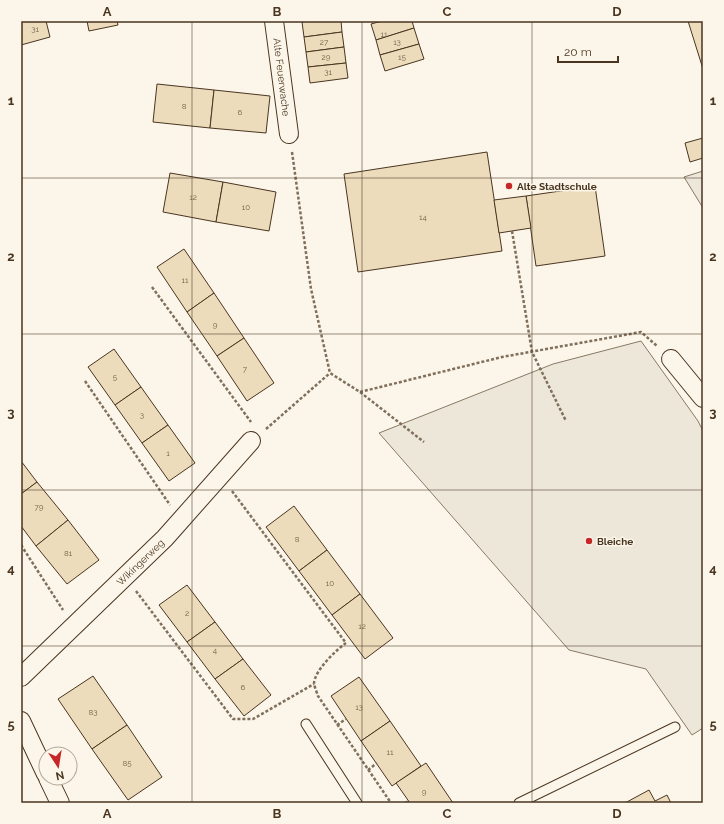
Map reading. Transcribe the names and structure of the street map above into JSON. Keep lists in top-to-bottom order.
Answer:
{
  "streets": {
    "street": ["Alte Feuerwache", "Wikingerweg"]
  },
  "places": ["Alte Stadtschule", "Bleiche"],
  "house_numbers": [
    "31",
    "11",
    "27",
    "13",
    "29",
    "15",
    "31",
    "8",
    "6",
    "12",
    "10",
    "14",
    "11",
    "9",
    "7",
    "5",
    "3",
    "1",
    "79",
    "8",
    "81",
    "10",
    "2",
    "12",
    "4",
    "6",
    "13",
    "83",
    "11",
    "85",
    "9"
  ],
  "scale_bar": "20 m",
  "north": "bottom",
  "grid": {
    "columns": [
      "A",
      "B",
      "C",
      "D"
    ],
    "rows": [
      "1",
      "2",
      "3",
      "4",
      "5"
    ]
  }
}
